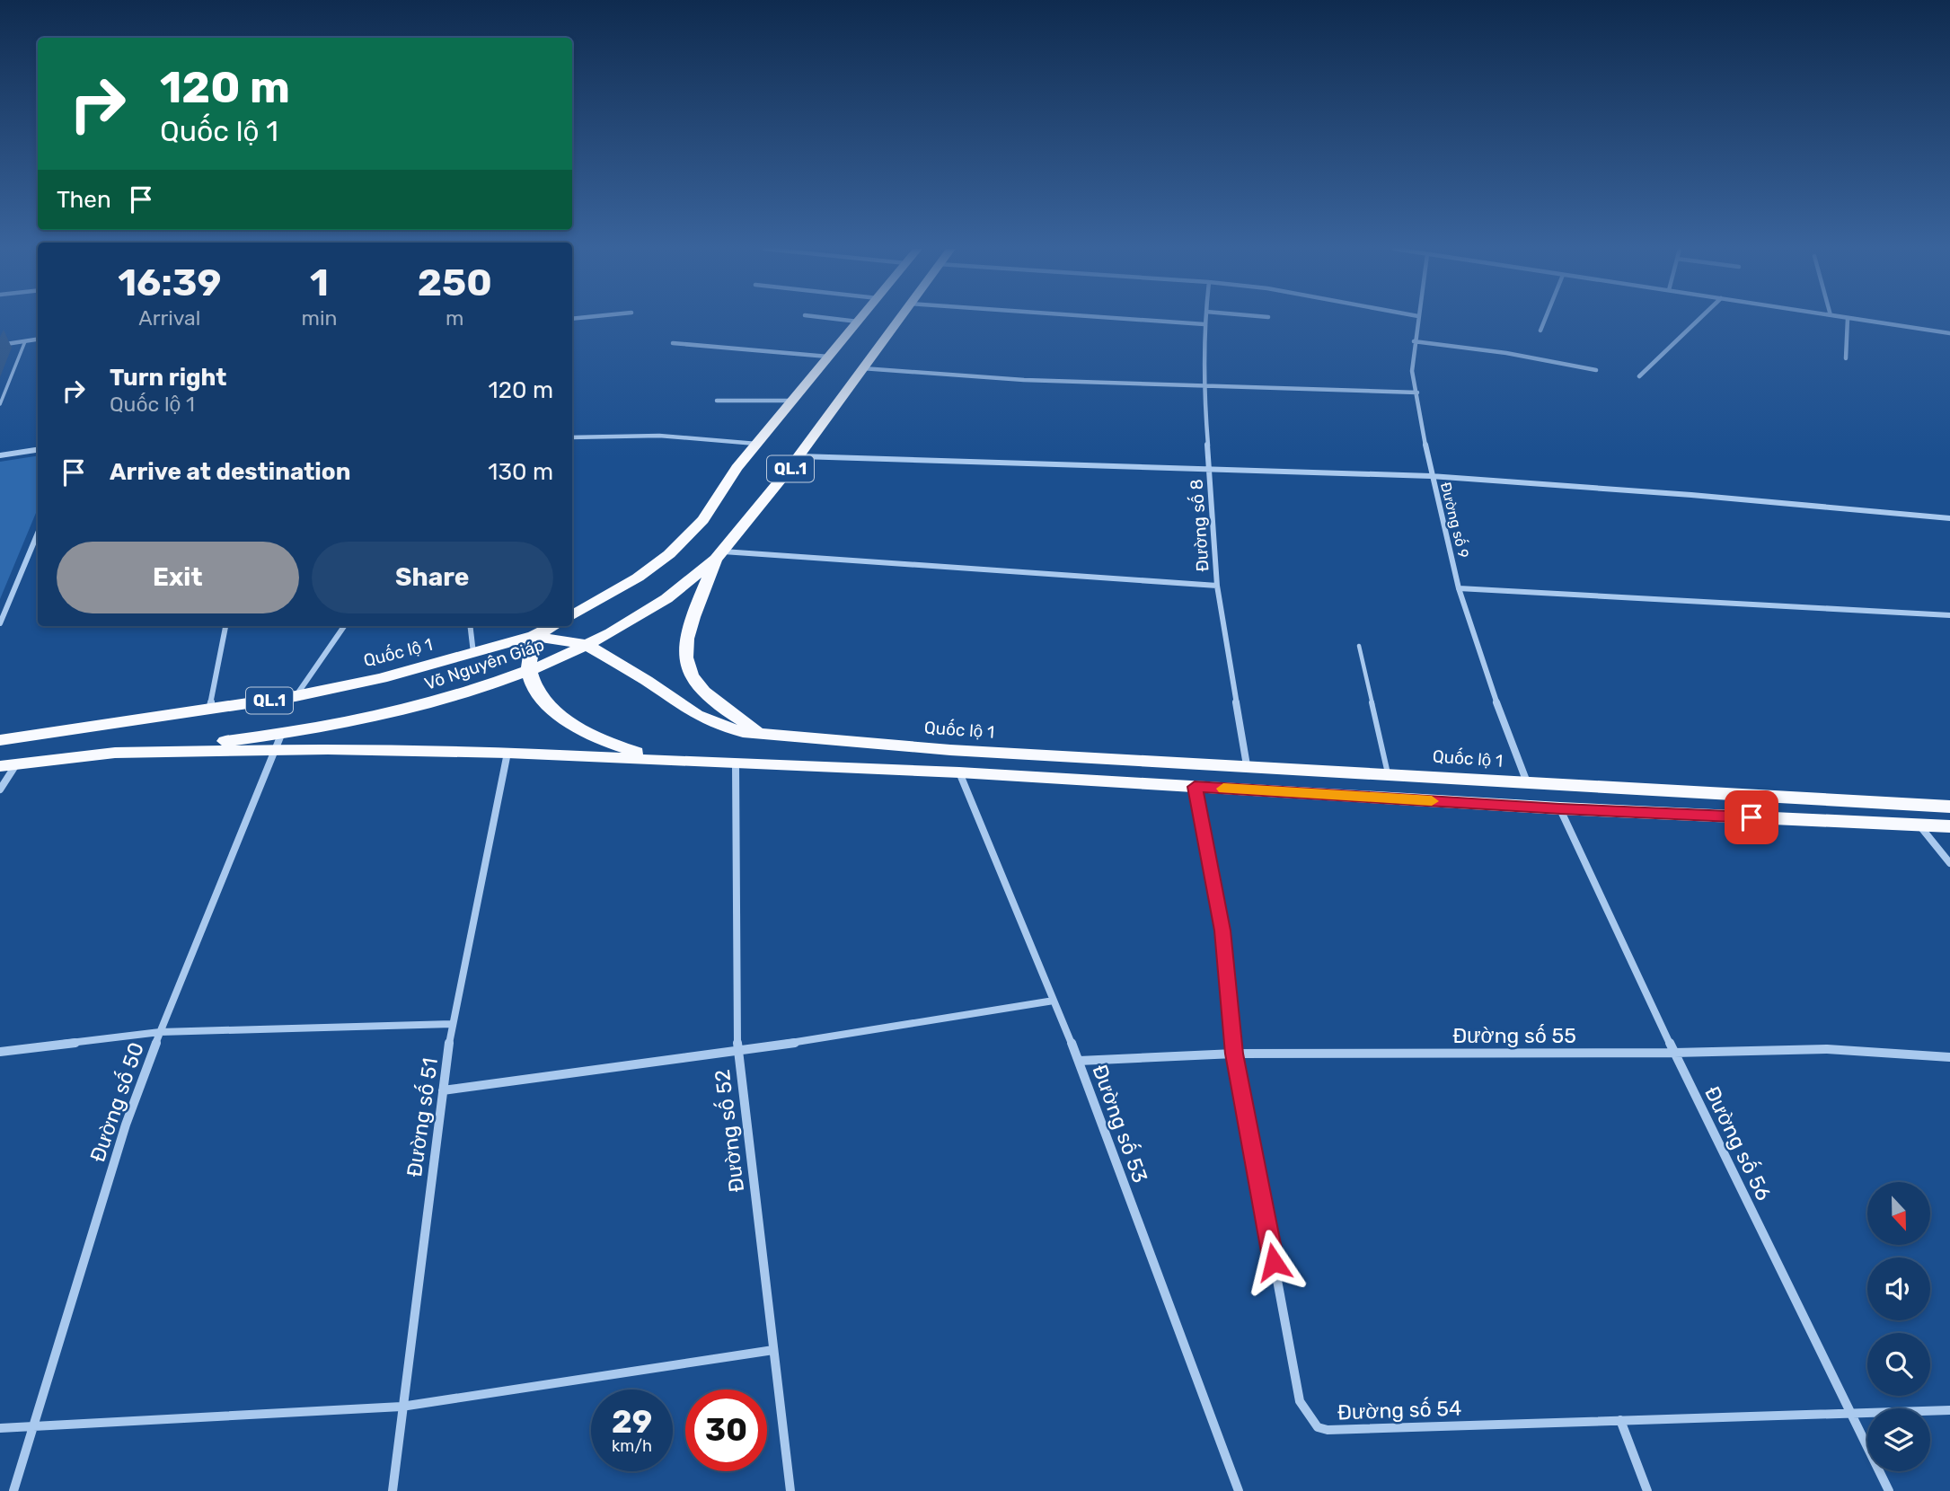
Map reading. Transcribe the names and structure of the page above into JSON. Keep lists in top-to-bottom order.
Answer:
{
  "streets": {
    "highway": ["QL.1", "Quốc lộ 1", "Võ Nguyên Giáp"],
    "street": [
      "Đường số 9",
      "Đường số 8",
      "Đường số 55",
      "Đường số 50",
      "Đường số 51",
      "Đường số 53",
      "Đường số 52",
      "Đường số 56",
      "Đường số 54"
    ]
  },
  "crossings": [
    ["QL.1", "Võ Nguyên Giáp"],
    ["QL.1", "Đường số 50"],
    ["QL.1", "Đường số 51"],
    ["QL.1", "Đường số 53"],
    ["QL.1", "Đường số 52"],
    ["QL.1", "Đường số 56"],
    ["QL.1", "Đường số 54"],
    ["Đường số 9", "Quốc lộ 1"],
    ["Đường số 8", "Quốc lộ 1"],
    ["Quốc lộ 1", "Võ Nguyên Giáp"],
    ["Võ Nguyên Giáp", "Đường số 50"],
    ["Đường số 55", "Đường số 53"],
    ["Đường số 55", "Đường số 56"],
    ["Đường số 55", "Đường số 54"],
    ["Đường số 56", "Đường số 54"]
  ],
  "north": "bottom",
  "page": {
    "turn": ["120 m", "Quốc lộ 1"],
    "then": "Then",
    "eta": [
      "16:39",
      "Arrival",
      "1",
      "min",
      "250",
      "m"
    ],
    "list": [
      {
        "name": "Turn right",
        "note": "Quốc lộ 1",
        "value": "120 m"
      },
      {
        "name": "Arrive at destination",
        "value": "130 m"
      }
    ],
    "buttons": ["Exit", "Share"],
    "speed": "29 km/h",
    "limit": "30"
  }
}
